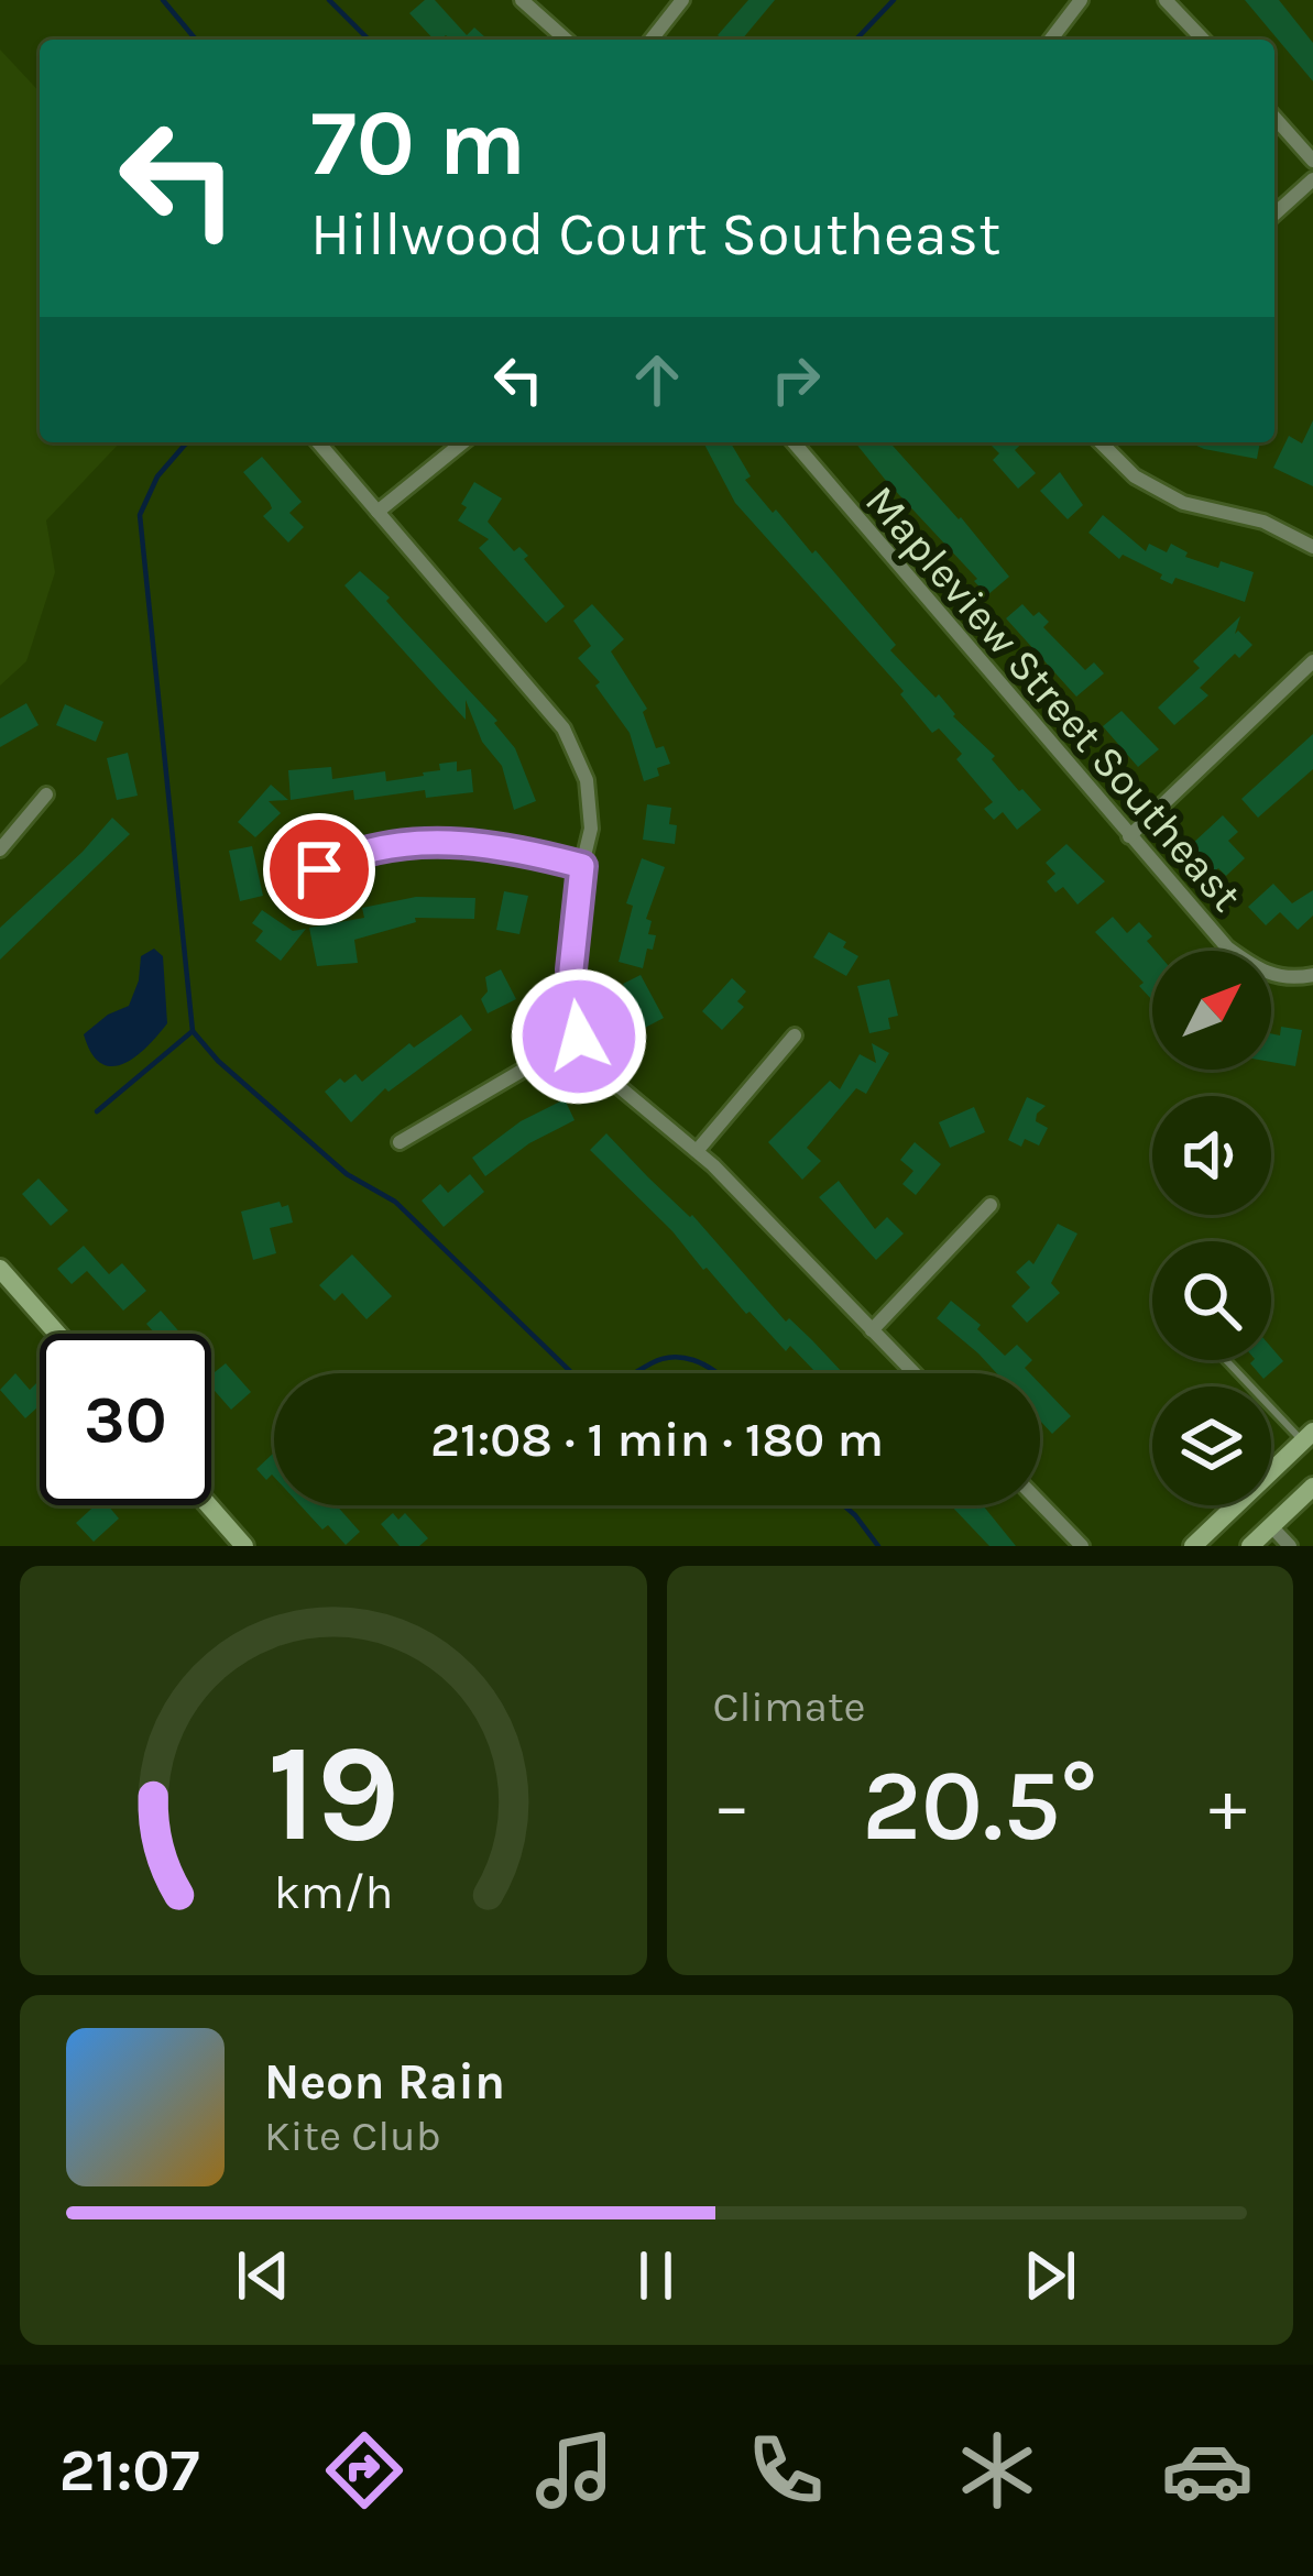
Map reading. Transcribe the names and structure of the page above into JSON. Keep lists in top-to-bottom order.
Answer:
{
  "streets": {
    "street": ["Mapleview Street Southeast"]
  },
  "north": "top right",
  "page": {
    "turn": ["70 m", "Hillwood Court Southeast"],
    "limit": "30",
    "trip": "21:08 · 1 min · 180 m",
    "tile": "Climate",
    "heat": ["−", "20.5°", "+"],
    "song": ["Neon Rain", "Kite Club"],
    "tabs": "21:07",
    "gauge": ["19", "km/h"]
  }
}
